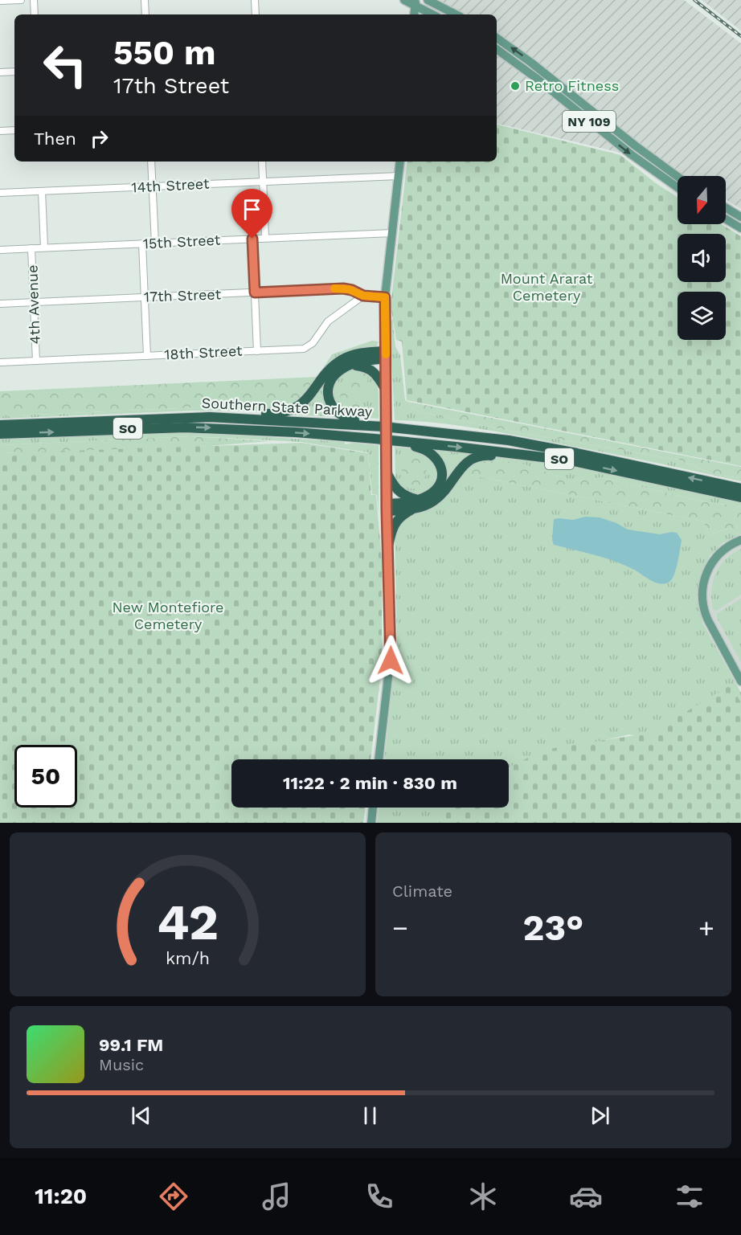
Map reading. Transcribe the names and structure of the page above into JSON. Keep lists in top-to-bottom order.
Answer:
{
  "streets": {
    "highway": ["Southern State Parkway", "SO"],
    "main road": ["NY 109"],
    "street": [
      "14th Street",
      "15th Street",
      "17th Street",
      "4th Avenue",
      "18th Street"
    ]
  },
  "crossings": [
    ["14th Street", "4th Avenue"],
    ["15th Street", "4th Avenue"],
    ["17th Street", "4th Avenue"],
    ["17th Street", "18th Street"],
    ["4th Avenue", "18th Street"]
  ],
  "parks": ["Mount Ararat Cemetery", "New Montefiore Cemetery"],
  "places": ["Retro Fitness"],
  "north": "bottom",
  "page": {
    "turn": ["550 m", "17th Street"],
    "then": "Then",
    "limit": "50",
    "trip": "11:22 · 2 min · 830 m",
    "tile": "Climate",
    "heat": ["−", "23°", "+"],
    "song": ["99.1 FM", "Music"],
    "tabs": "11:20",
    "gauge": ["42", "km/h"]
  }
}
